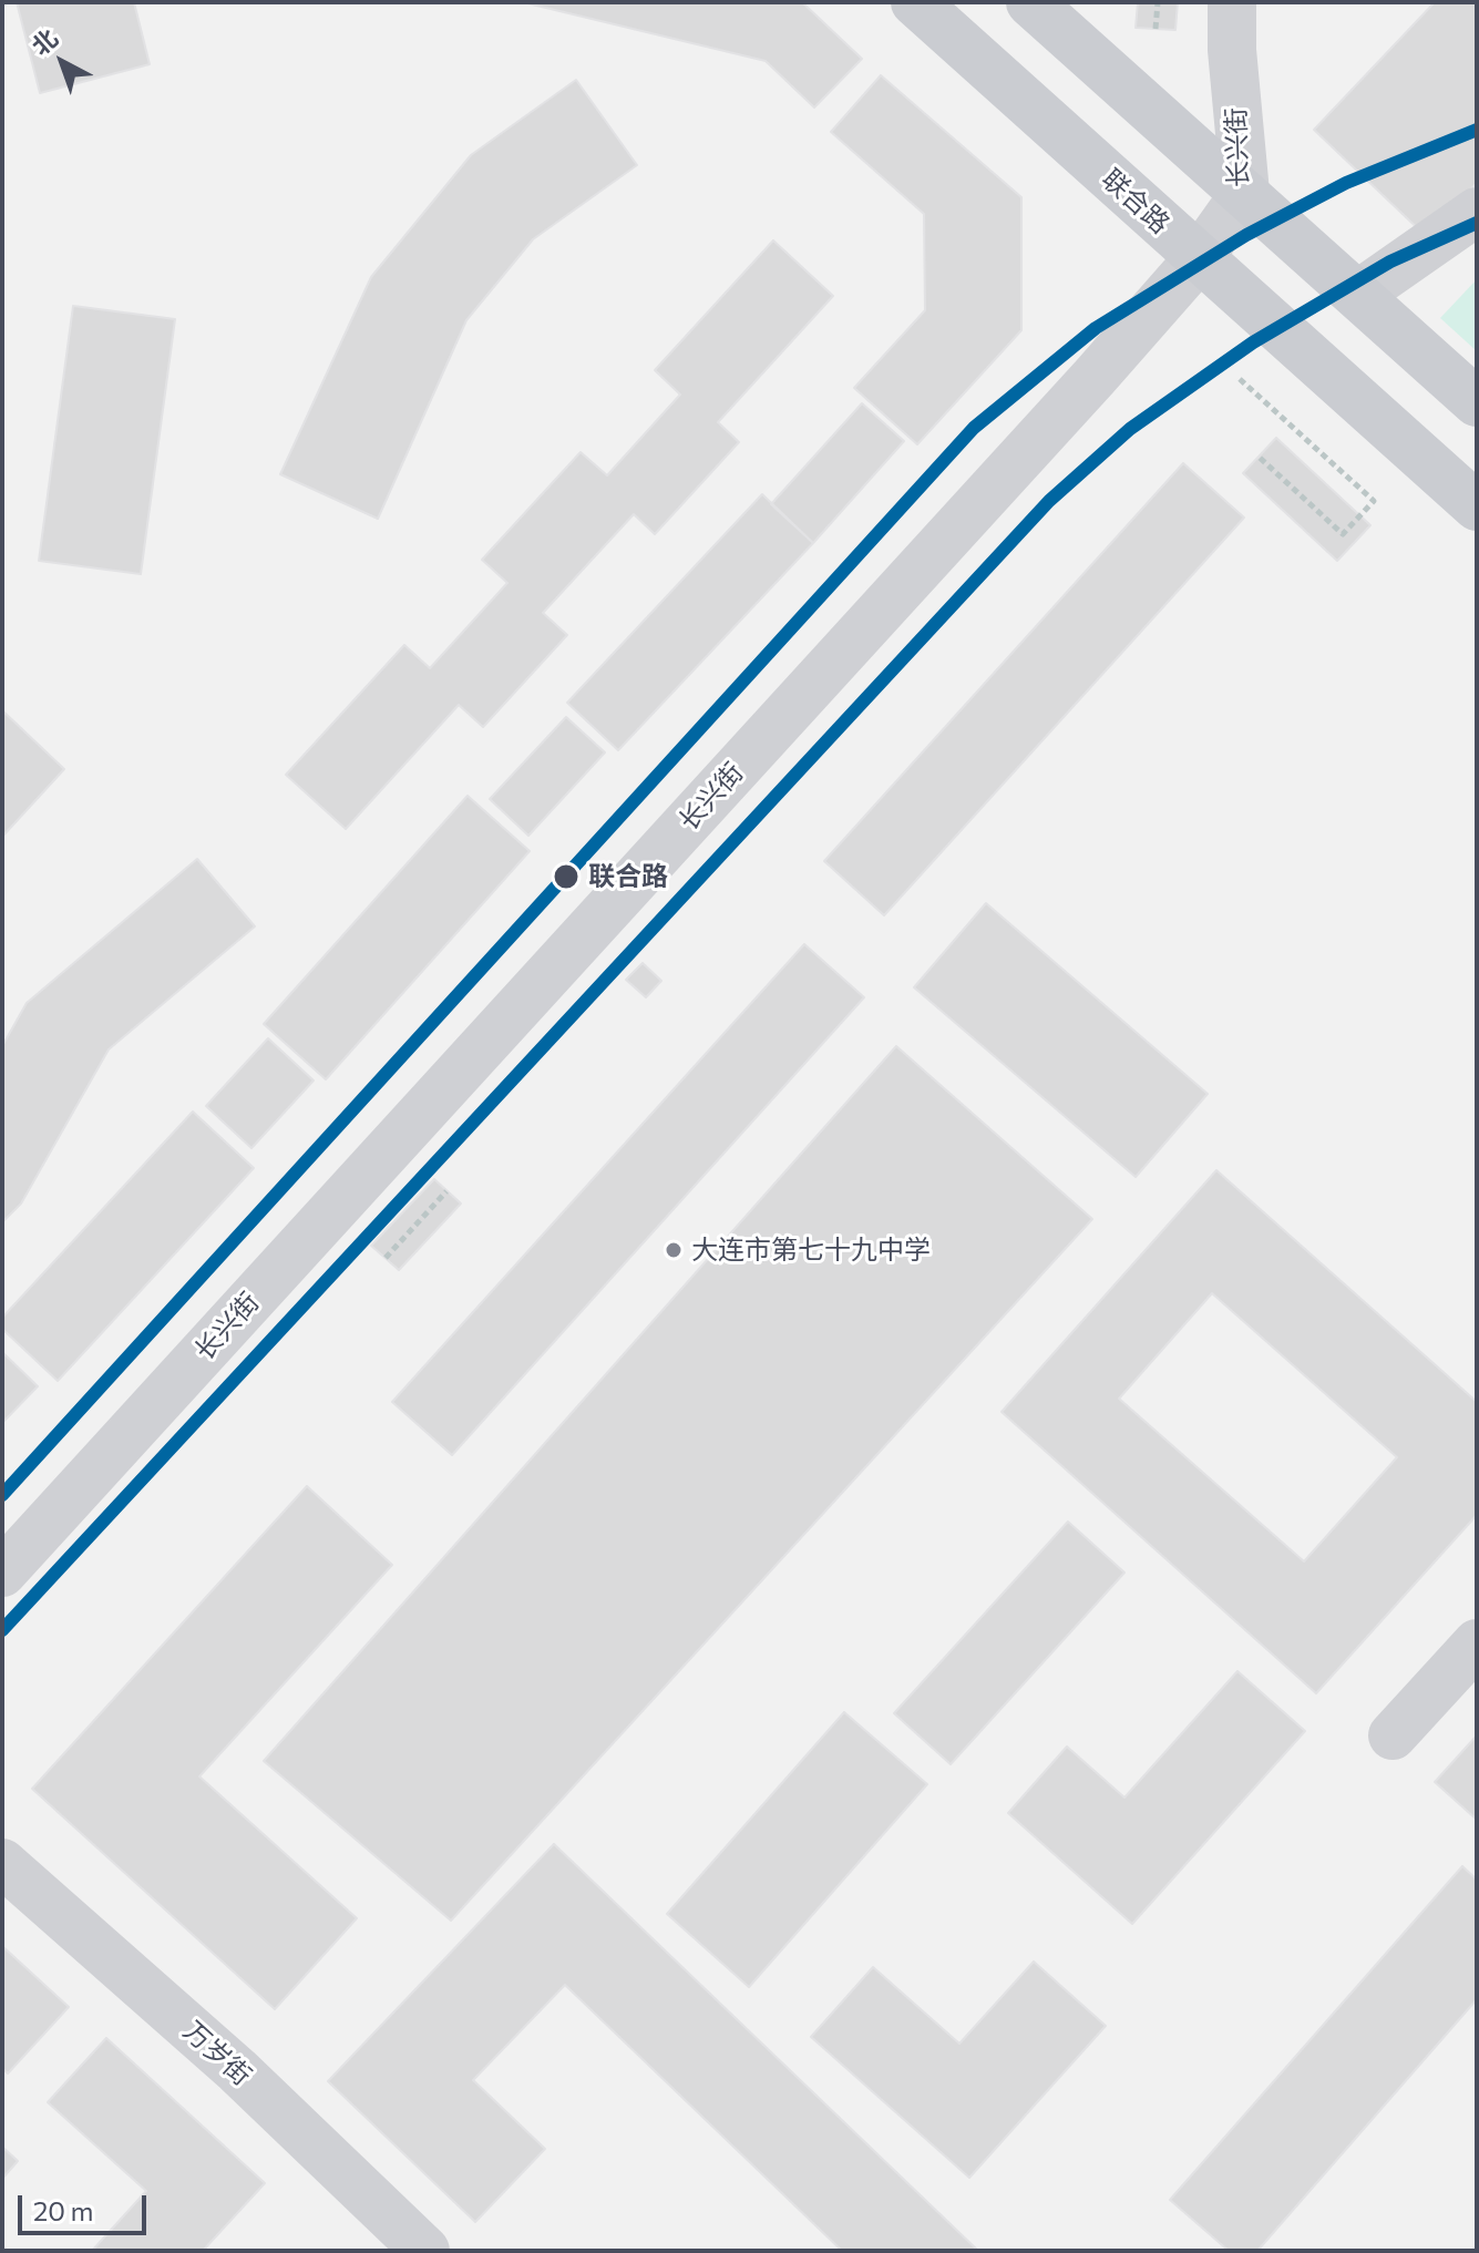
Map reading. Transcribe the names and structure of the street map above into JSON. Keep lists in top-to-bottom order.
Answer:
{
  "streets": {
    "main road": ["联合路"],
    "street": ["长兴街", "万岁街"]
  },
  "crossings": [
    ["长兴街", "联合路"]
  ],
  "places": ["联合路", "大连市第七十九中学"],
  "scale_bar": "20 m",
  "north": "top left"
}
